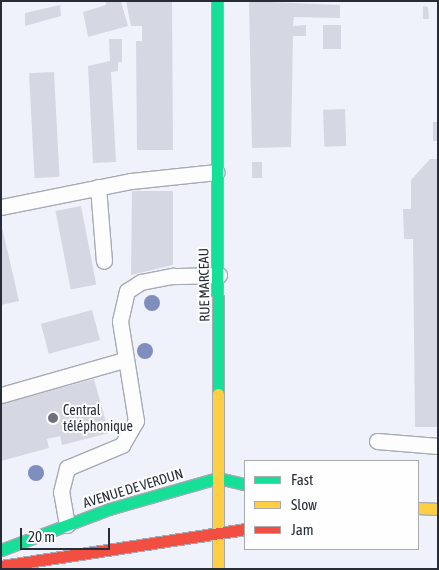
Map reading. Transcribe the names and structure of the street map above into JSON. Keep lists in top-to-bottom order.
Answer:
{
  "streets": {
    "main road": ["RUE MARCEAU", "AVENUE DE VERDUN"]
  },
  "crossings": [
    ["RUE MARCEAU", "AVENUE DE VERDUN"]
  ],
  "places": ["Central téléphonique"],
  "legend": ["Fast", "Slow", "Jam"],
  "scale_bar": "20 m"
}
